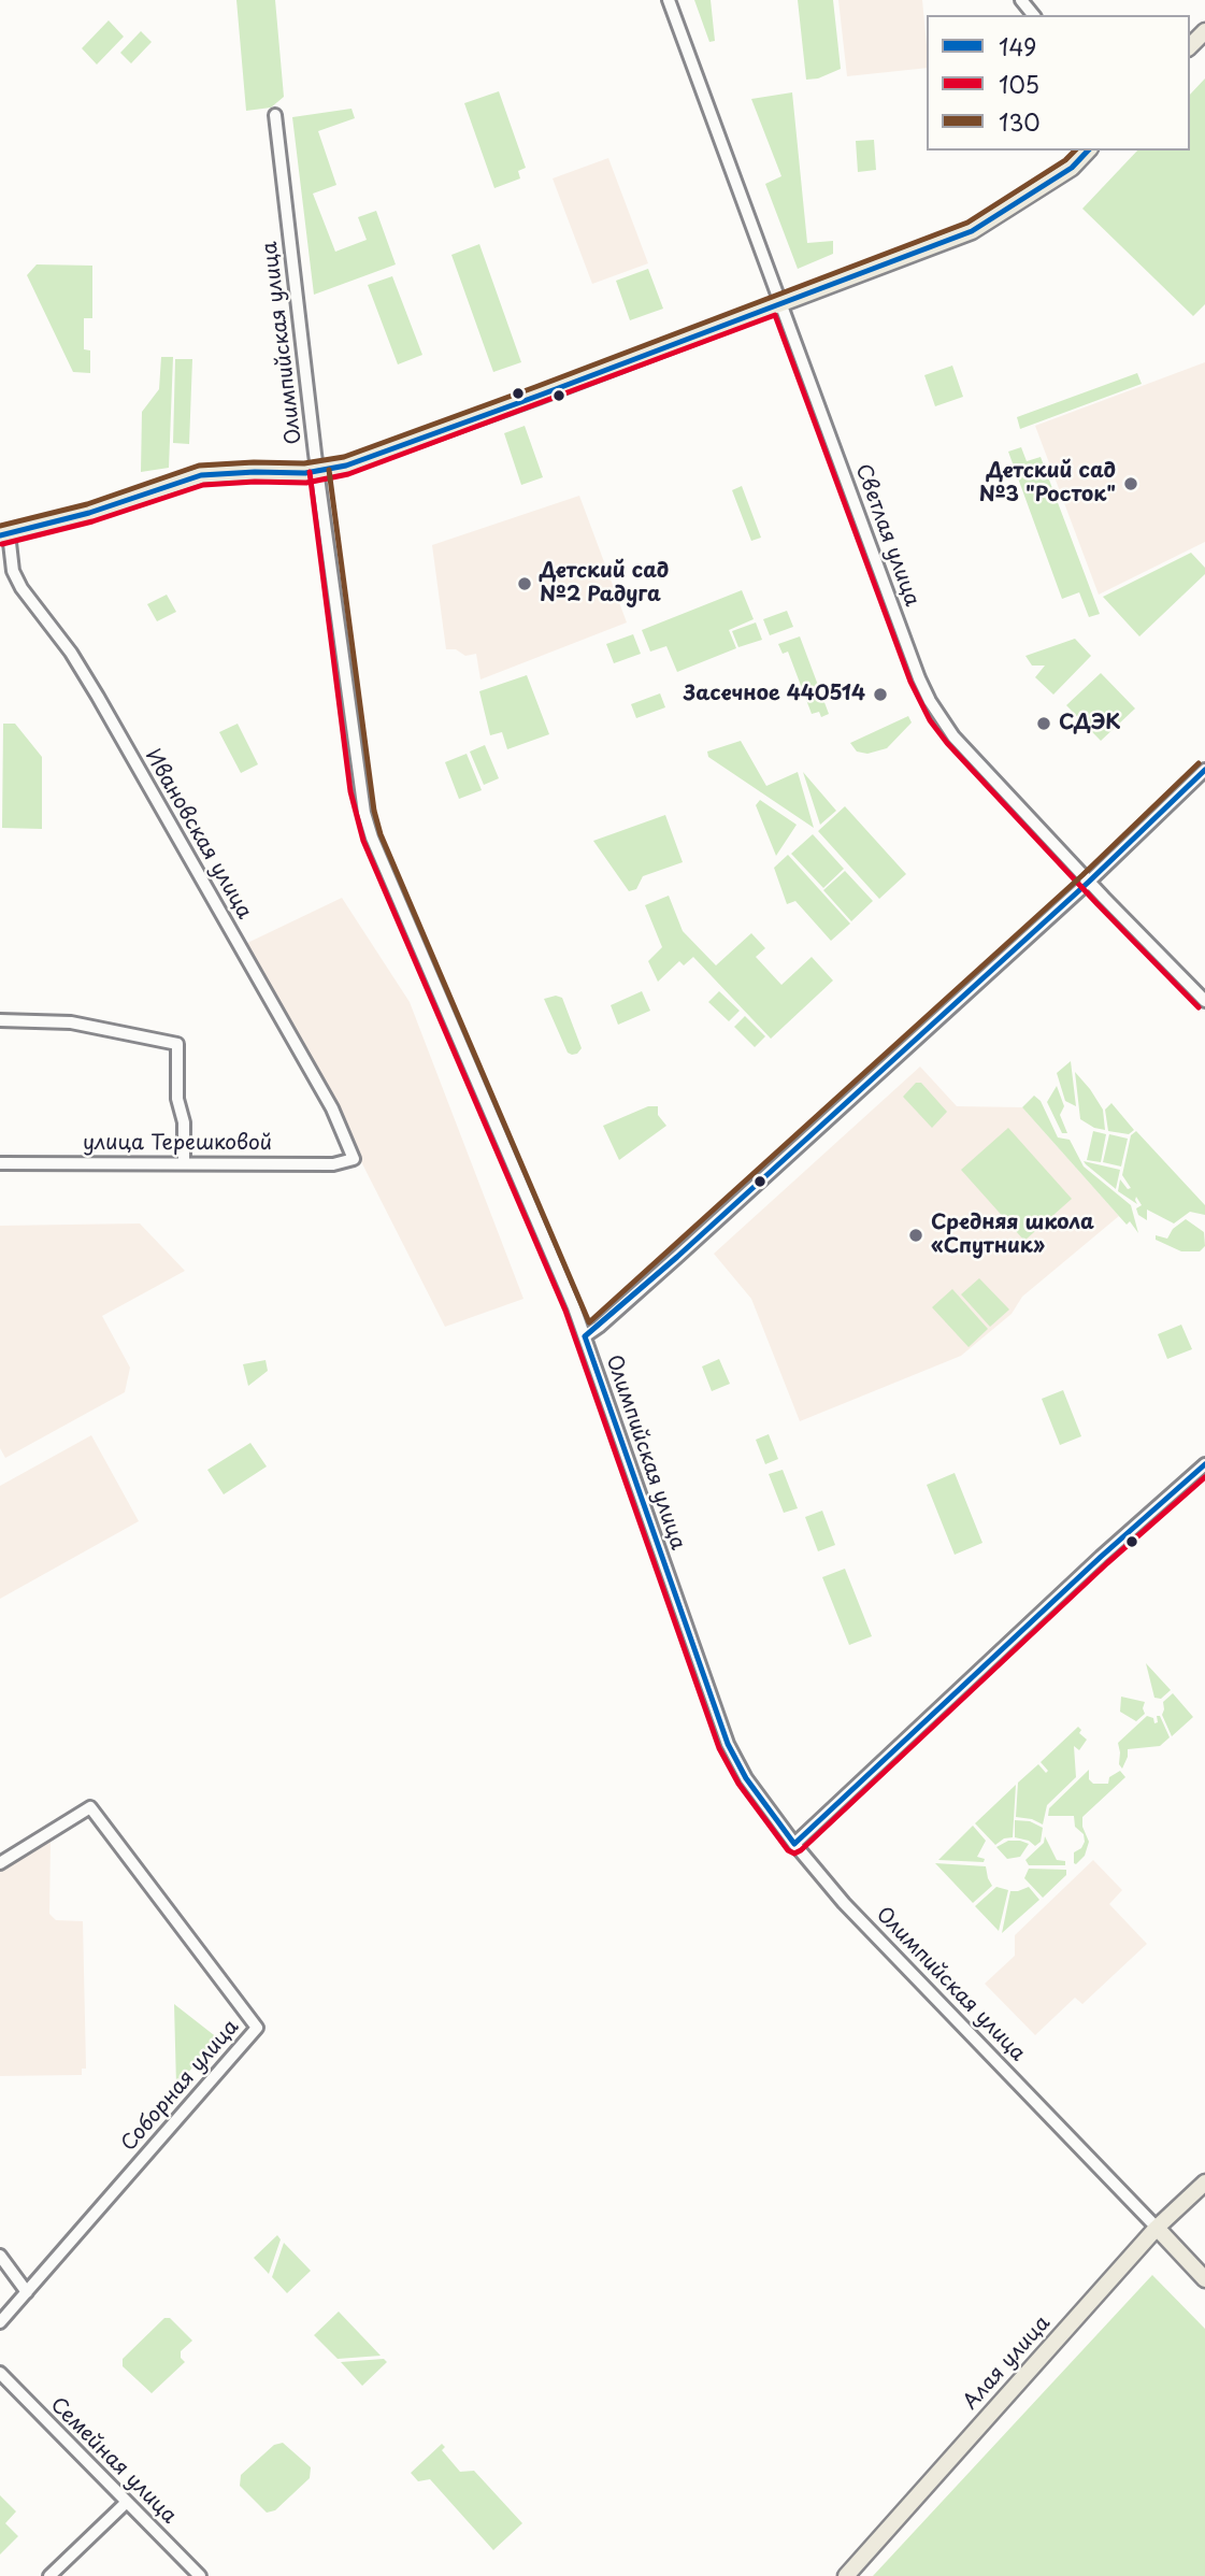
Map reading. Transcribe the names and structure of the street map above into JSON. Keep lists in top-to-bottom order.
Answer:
{
  "streets": {
    "main road": ["Алая улица"],
    "street": [
      "Олимпийская улица",
      "Светлая улица",
      "Ивановская улица",
      "улица Терешковой",
      "Соборная улица",
      "Семейная улица"
    ]
  },
  "crossings": [
    ["Олимпийская улица", "Алая улица"],
    ["Ивановская улица", "улица Терешковой"]
  ],
  "places": [
    "Детский сад №3 \"Росток\"",
    "Детский сад №2 Радуга",
    "Засечное 440514",
    "СДЭК",
    "Средняя школа «Спутник»"
  ],
  "lines": ["transit line 149", "transit line 130", "transit line 105"],
  "legend": ["149", "105", "130"]
}
